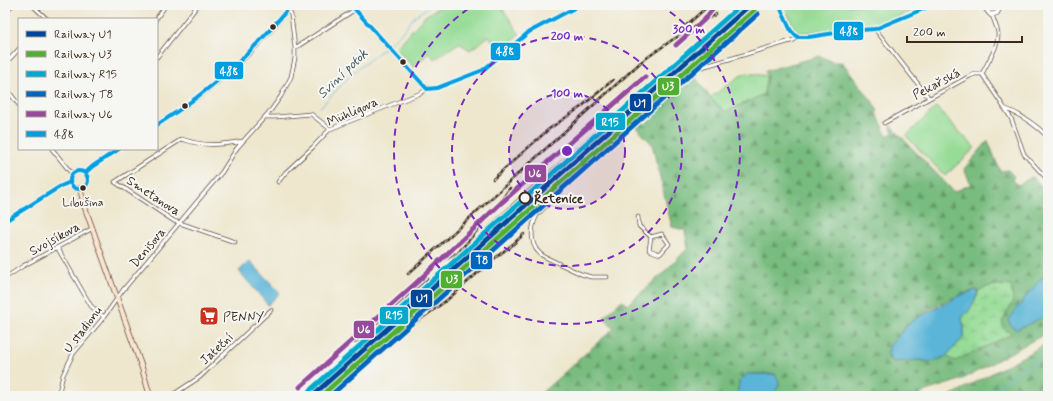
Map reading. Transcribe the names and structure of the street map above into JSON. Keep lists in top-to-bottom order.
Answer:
{
  "streets": {
    "street": [
      "Pekařská",
      "Mühligova",
      "Smetanova",
      "Svojsíkova",
      "Denisova",
      "U stadionu",
      "Jateční"
    ]
  },
  "crossings": [
    ["Smetanova", "Denisova"],
    ["Denisova", "U stadionu"]
  ],
  "water": ["Sviní potok"],
  "places": {
    "other": ["Libušina", "Řetenice"],
    "supermarket": ["PENNY"]
  },
  "lines": [
    "rail line U1",
    "rail line R15",
    "rail line U6",
    "transit line 488",
    "rail line U3",
    "rail line T8"
  ],
  "legend": [
    "Railway U1",
    "Railway U3",
    "Railway R15",
    "Railway T8",
    "Railway U6",
    "488"
  ],
  "scale_bar": "200 m",
  "rings": ["300 m", "200 m", "100 m"]
}
